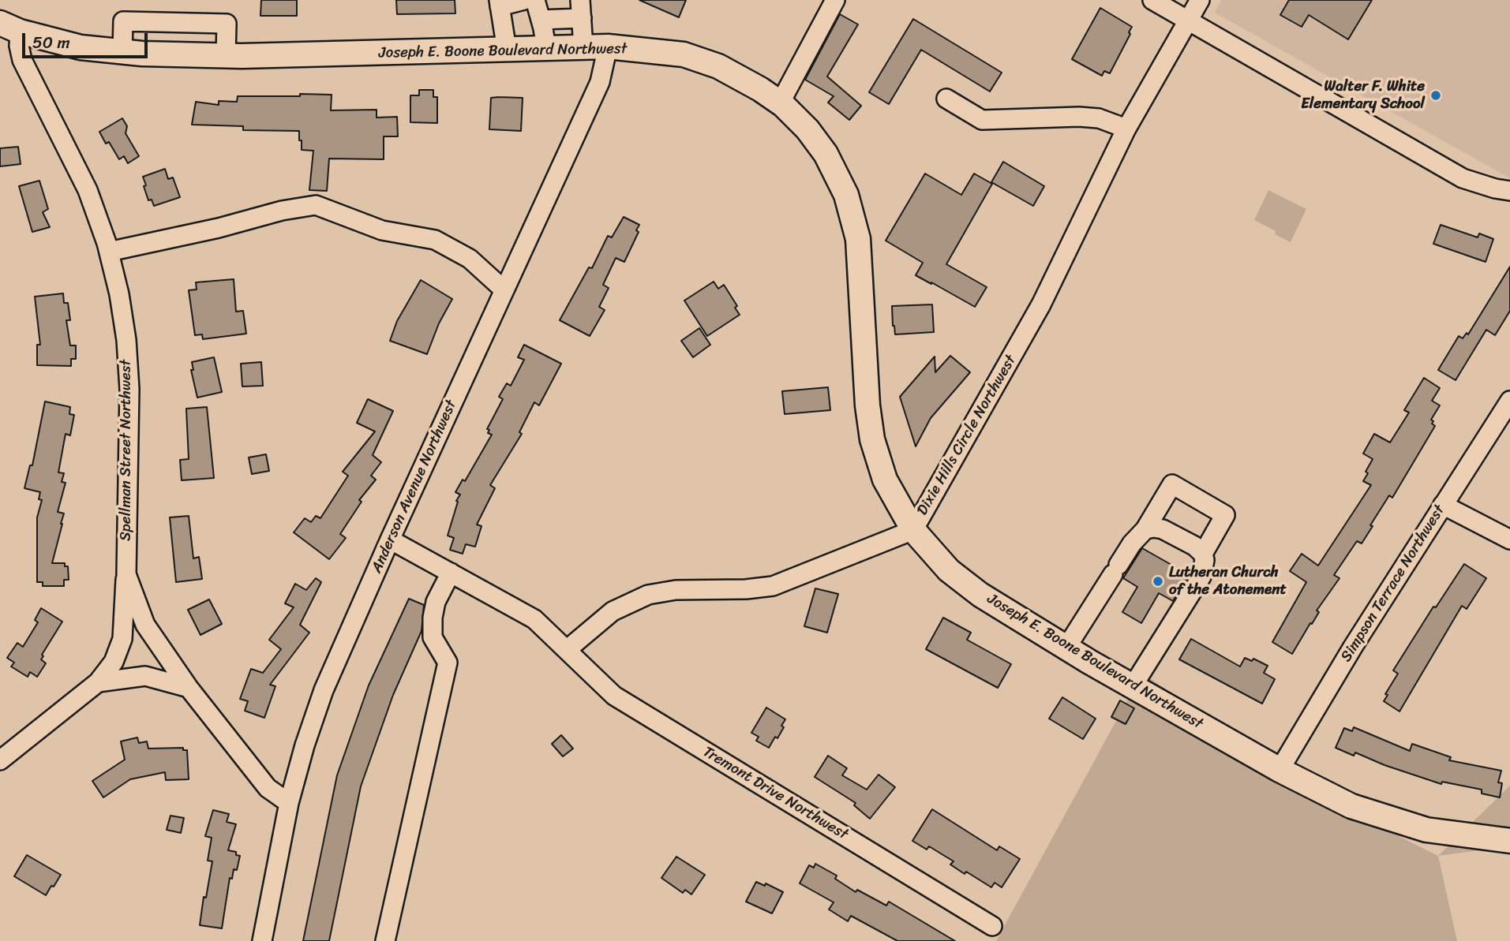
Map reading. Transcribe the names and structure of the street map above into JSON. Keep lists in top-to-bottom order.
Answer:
{
  "streets": {
    "main road": ["Joseph E. Boone Boulevard Northwest"],
    "street": [
      "Dixie Hills Circle Northwest",
      "Spellman Street Northwest",
      "Anderson Avenue Northwest",
      "Simpson Terrace Northwest",
      "Tremont Drive Northwest"
    ]
  },
  "crossings": [
    ["Joseph E. Boone Boulevard Northwest", "Dixie Hills Circle Northwest"],
    ["Joseph E. Boone Boulevard Northwest", "Spellman Street Northwest"],
    ["Joseph E. Boone Boulevard Northwest", "Anderson Avenue Northwest"],
    ["Joseph E. Boone Boulevard Northwest", "Simpson Terrace Northwest"],
    ["Dixie Hills Circle Northwest", "Tremont Drive Northwest"],
    ["Spellman Street Northwest", "Anderson Avenue Northwest"]
  ],
  "places": ["Walter F. White Elementary School", "Lutheran Church of the Atonement"],
  "scale_bar": "50 m"
}
